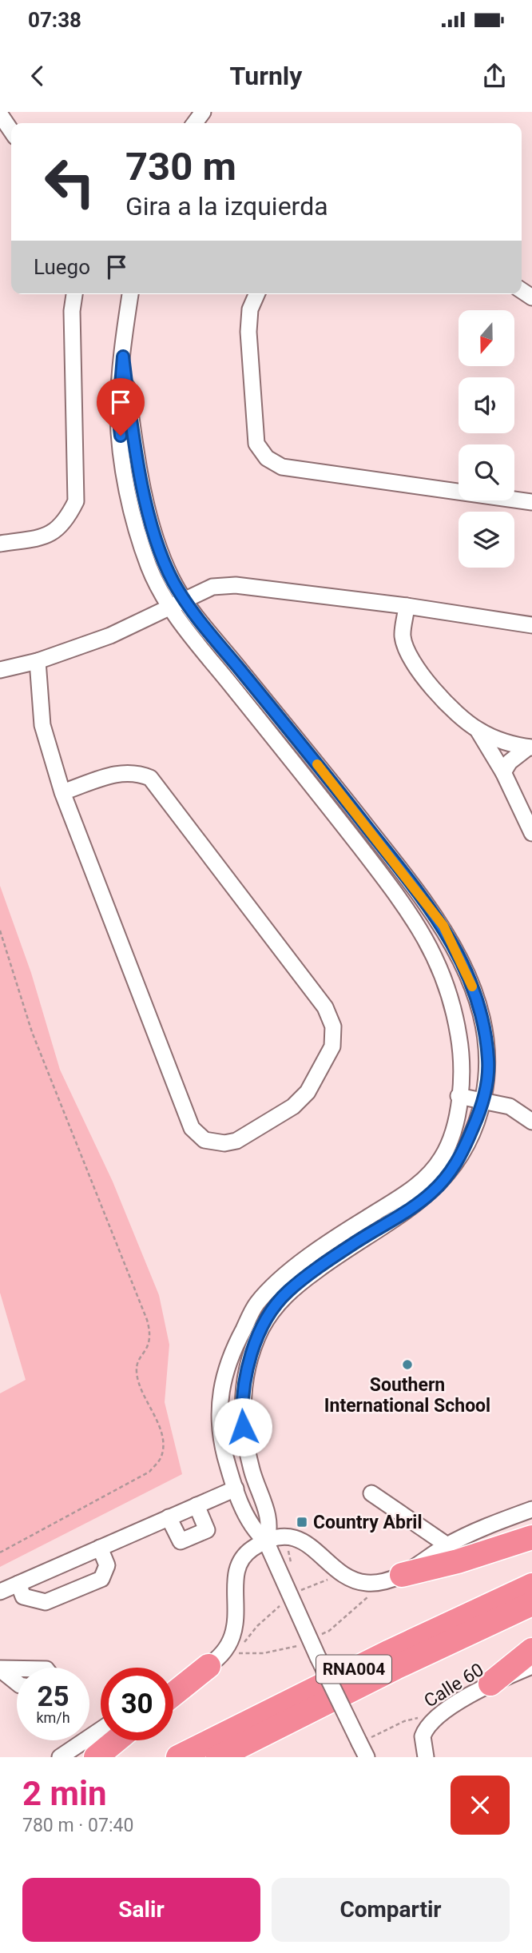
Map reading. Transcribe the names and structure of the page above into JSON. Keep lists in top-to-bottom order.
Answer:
{
  "streets": {
    "highway": ["RNA004"],
    "street": ["Calle 60"]
  },
  "places": {
    "other": ["Southern International School"],
    "transit": ["Country Abril"]
  },
  "north": "bottom",
  "page": {
    "status": "07:38",
    "header": "Turnly",
    "turn": ["730 m", "Gira a la izquierda"],
    "then": "Luego",
    "speed": "25 km/h",
    "limit": "30",
    "heading": ["2 min", "780 m · 07:40"],
    "buttons": ["Salir", "Compartir"]
  }
}
